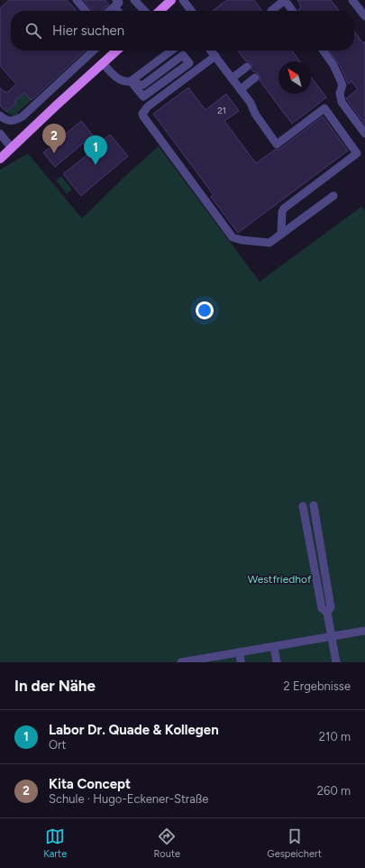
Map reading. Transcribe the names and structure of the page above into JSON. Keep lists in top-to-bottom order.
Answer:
{
  "parks": ["Westfriedhof"],
  "house_numbers": ["21"],
  "north": "top left",
  "page": {
    "search": "Hier suchen",
    "pins": ["2", "1"],
    "heading": ["In der Nähe", "2 Ergebnisse"],
    "list": [
      {
        "mark": "1",
        "name": "Labor Dr. Quade & Kollegen",
        "note": "Ort",
        "value": "210 m"
      },
      {
        "mark": "2",
        "name": "Kita Concept",
        "note": "Schule · Hugo-Eckener-Straße",
        "value": "260 m"
      }
    ],
    "nav": ["Karte", "Route", "Gespeichert"]
  }
}
